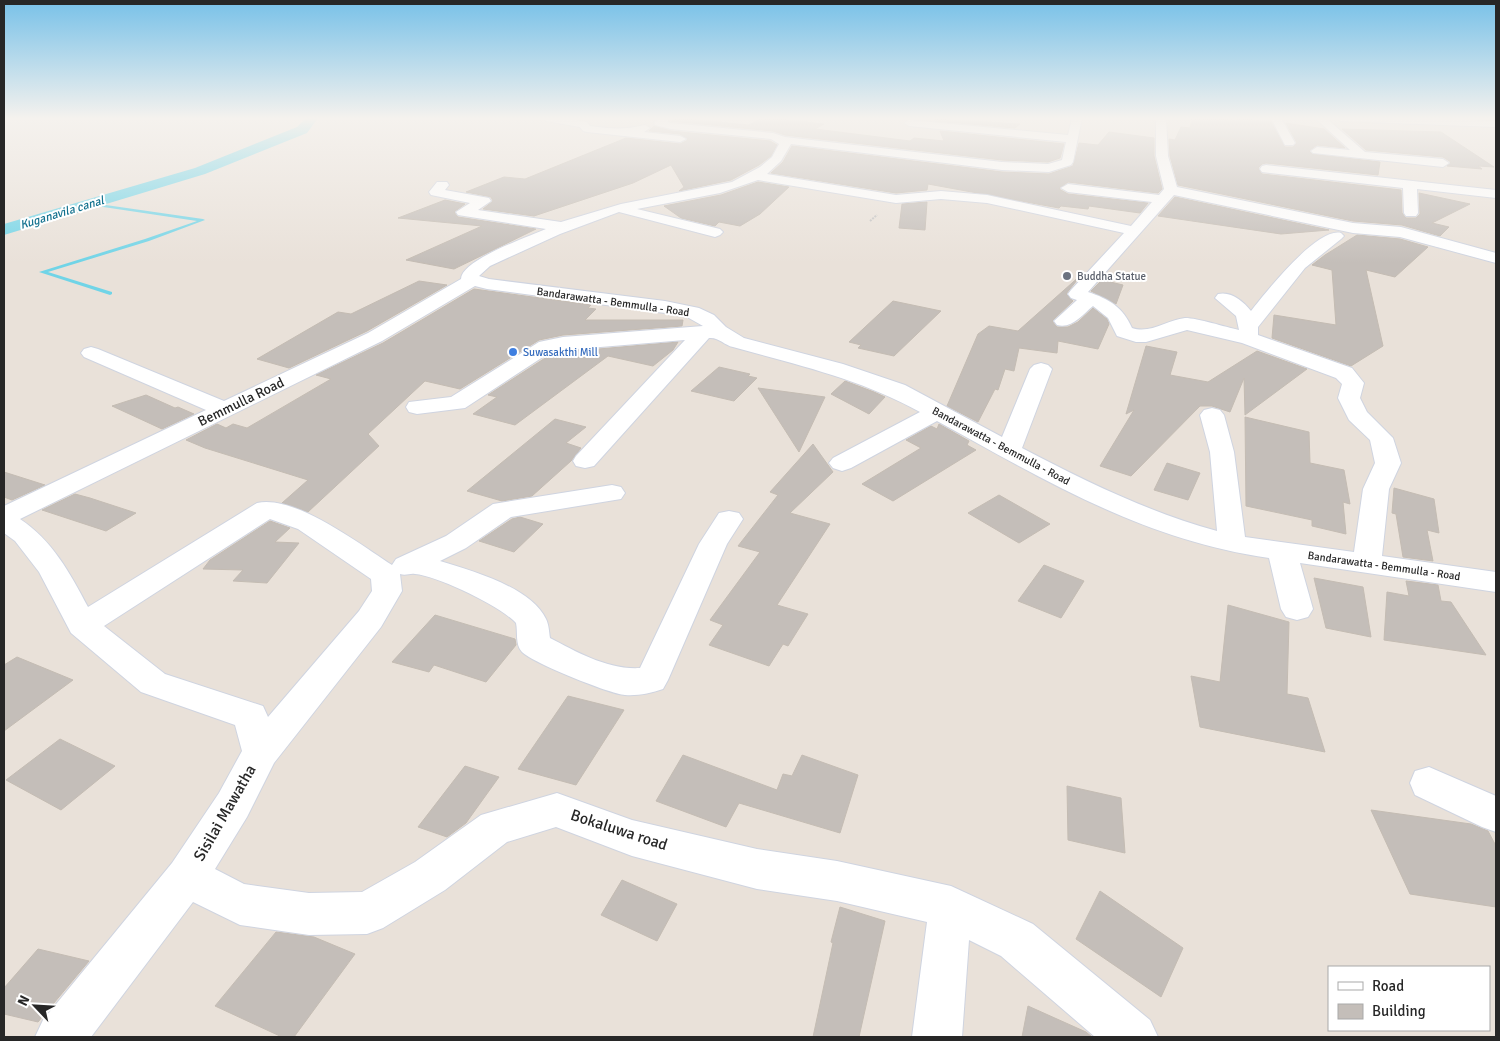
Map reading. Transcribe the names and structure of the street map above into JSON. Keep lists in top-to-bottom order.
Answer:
{
  "streets": {
    "street": [
      "Bandarawatta - Bemmulla - Road",
      "Bemmulla Road",
      "Sisilai Mawatha",
      "Bokaluwa road"
    ]
  },
  "crossings": [
    ["Bandarawatta - Bemmulla - Road", "Bemmulla Road"],
    ["Sisilai Mawatha", "Bokaluwa road"]
  ],
  "water": ["Kuganavila canal"],
  "places": ["Buddha Statue", "Suwasakthi Mill"],
  "legend": ["Road", "Building"],
  "north": "top left"
}
